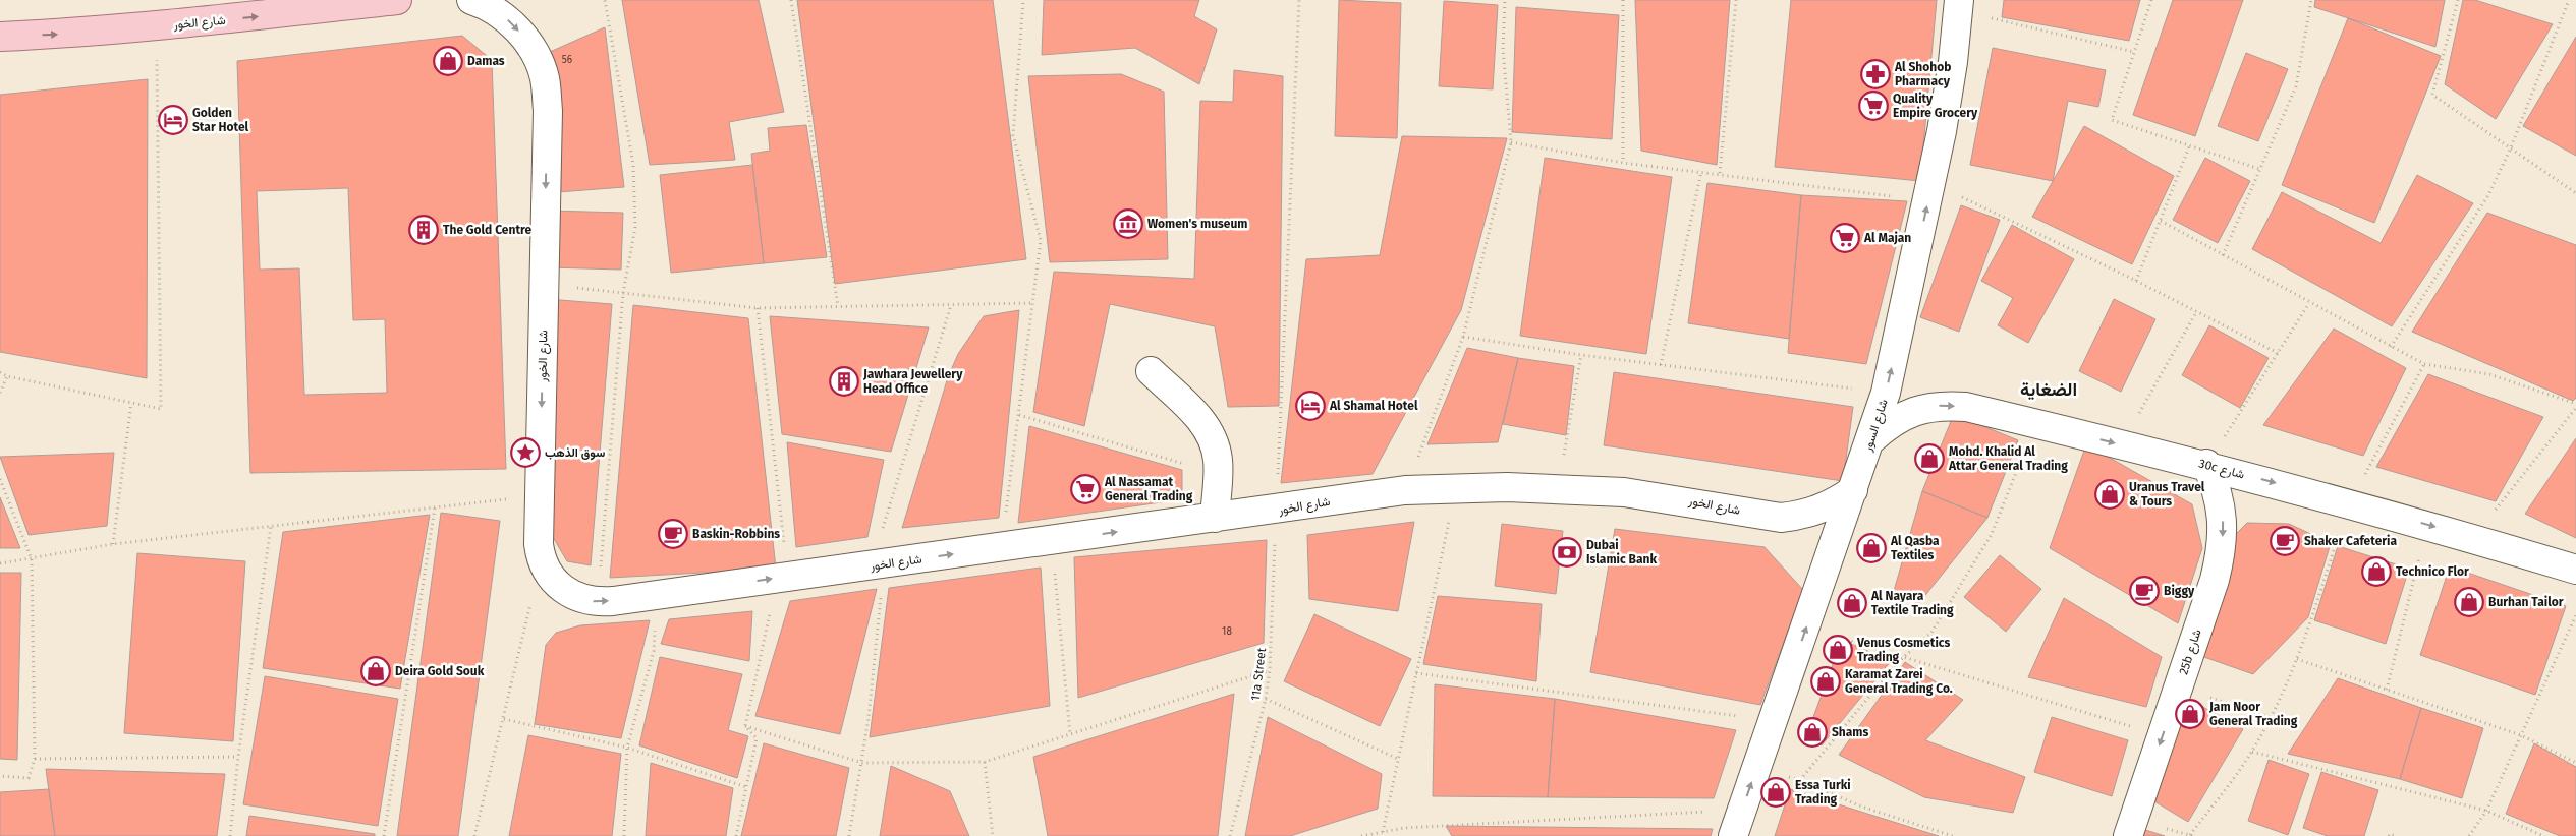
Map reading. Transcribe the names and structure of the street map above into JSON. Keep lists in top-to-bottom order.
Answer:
{
  "streets": {
    "main road": ["شارع الخور"],
    "street": ["شارع السور", "30c شارع", "25b شارع"],
    "path": ["11a Street"]
  },
  "crossings": [
    ["شارع الخور", "شارع السور"],
    ["شارع الخور", "11a Street"],
    ["شارع السور", "30c شارع"],
    ["30c شارع", "25b شارع"]
  ],
  "one_way": ["شارع السور", "30c شارع", "25b شارع"],
  "districts": ["الضغاية"],
  "places": {
    "shop": [
      "Damas",
      "Mohd. Khalid Al Attar General Trading",
      "Uranus Travel & Tours",
      "Al Qasba Textiles",
      "Technico Flor",
      "Burhan Tailor",
      "Al Nayara Textile Trading",
      "Venus Cosmetics Trading",
      "Deira Gold Souk",
      "Karamat Zarei General Trading Co.",
      "Jam Noor General Trading",
      "Shams",
      "Essa Turki Trading"
    ],
    "pharmacy": ["Al Shohob Pharmacy"],
    "supermarket": ["Quality Empire Grocery", "Al Majan", "Al Nassamat General Trading"],
    "hotel": ["Golden Star Hotel", "Al Shamal Hotel"],
    "museum": ["Women's museum"],
    "building": ["The Gold Centre", "Jawhara Jewellery Head Office"],
    "place": ["سوق الذهب"],
    "cafe": ["Baskin-Robbins", "Shaker Cafeteria", "Biggy"],
    "bank": ["Dubai Islamic Bank"]
  },
  "house_numbers": ["56", "18"]
}
